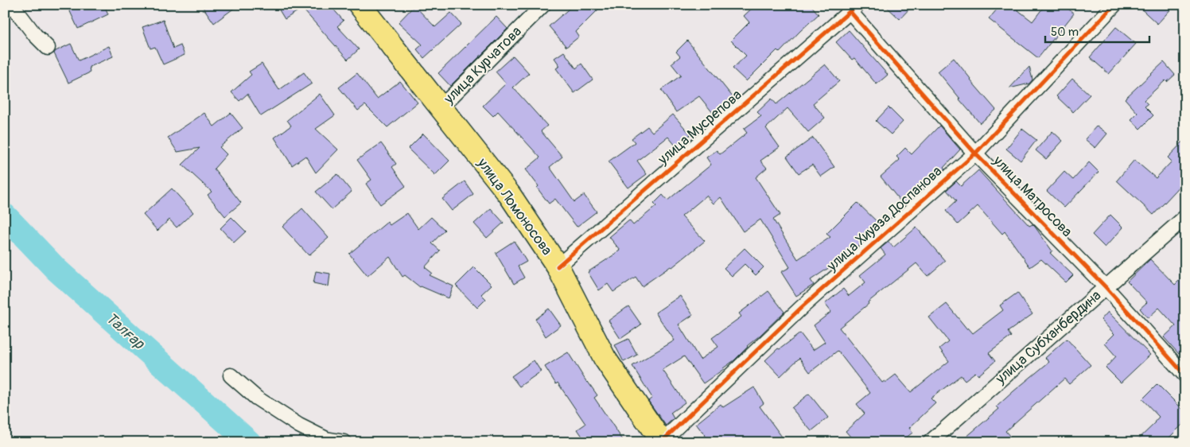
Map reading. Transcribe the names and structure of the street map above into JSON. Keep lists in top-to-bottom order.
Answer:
{
  "streets": {
    "main road": ["улица Ломоносова"],
    "street": [
      "улица Курчатова",
      "улица Мусрепова",
      "улица Матросова",
      "улица Хиуаза Доспанова",
      "улица Субханбердина"
    ]
  },
  "crossings": [
    ["улица Курчатова", "улица Ломоносова"],
    ["улица Мусрепова", "улица Матросова"],
    ["улица Мусрепова", "улица Ломоносова"],
    ["улица Матросова", "улица Хиуаза Доспанова"],
    ["улица Матросова", "улица Субханбердина"],
    ["улица Ломоносова", "улица Хиуаза Доспанова"]
  ],
  "water": ["Талғар"],
  "scale_bar": "50 m"
}
